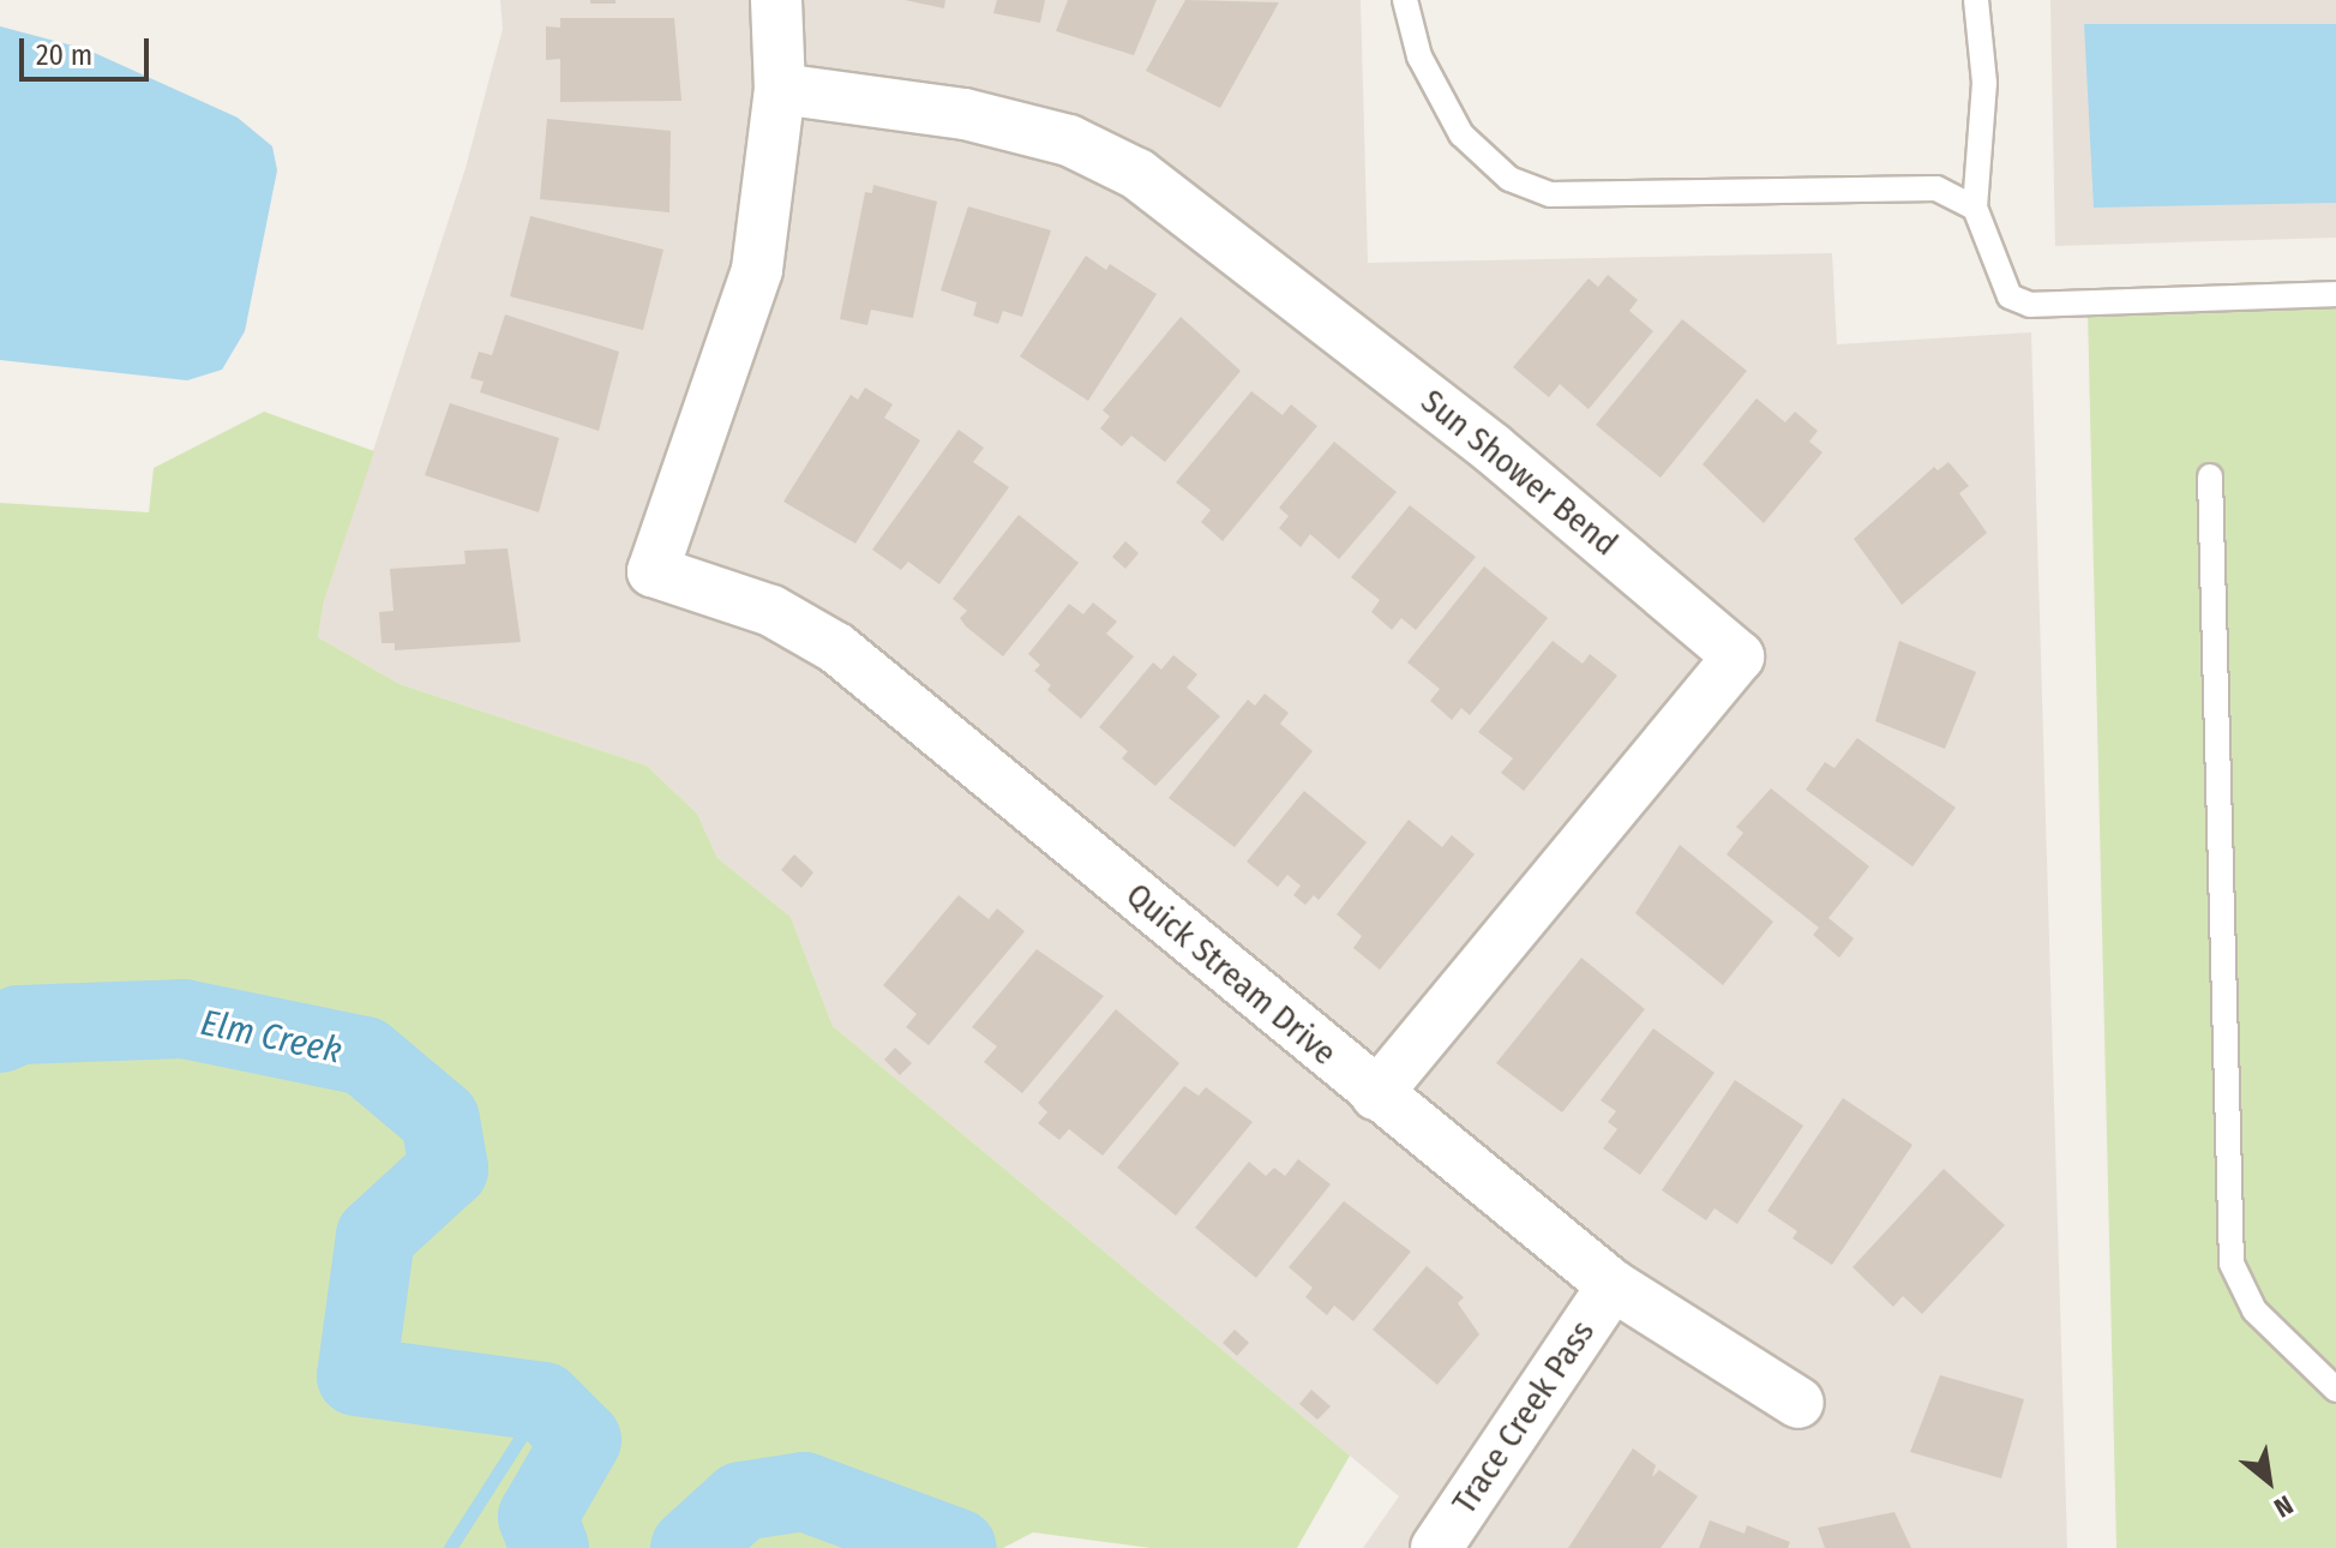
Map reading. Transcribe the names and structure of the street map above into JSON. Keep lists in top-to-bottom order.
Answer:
{
  "streets": {
    "street": ["Sun Shower Bend", "Quick Stream Drive", "Trace Creek Pass"]
  },
  "crossings": [
    ["Sun Shower Bend", "Quick Stream Drive"],
    ["Quick Stream Drive", "Trace Creek Pass"]
  ],
  "water": ["Elm Creek"],
  "scale_bar": "20 m",
  "north": "bottom right"
}
